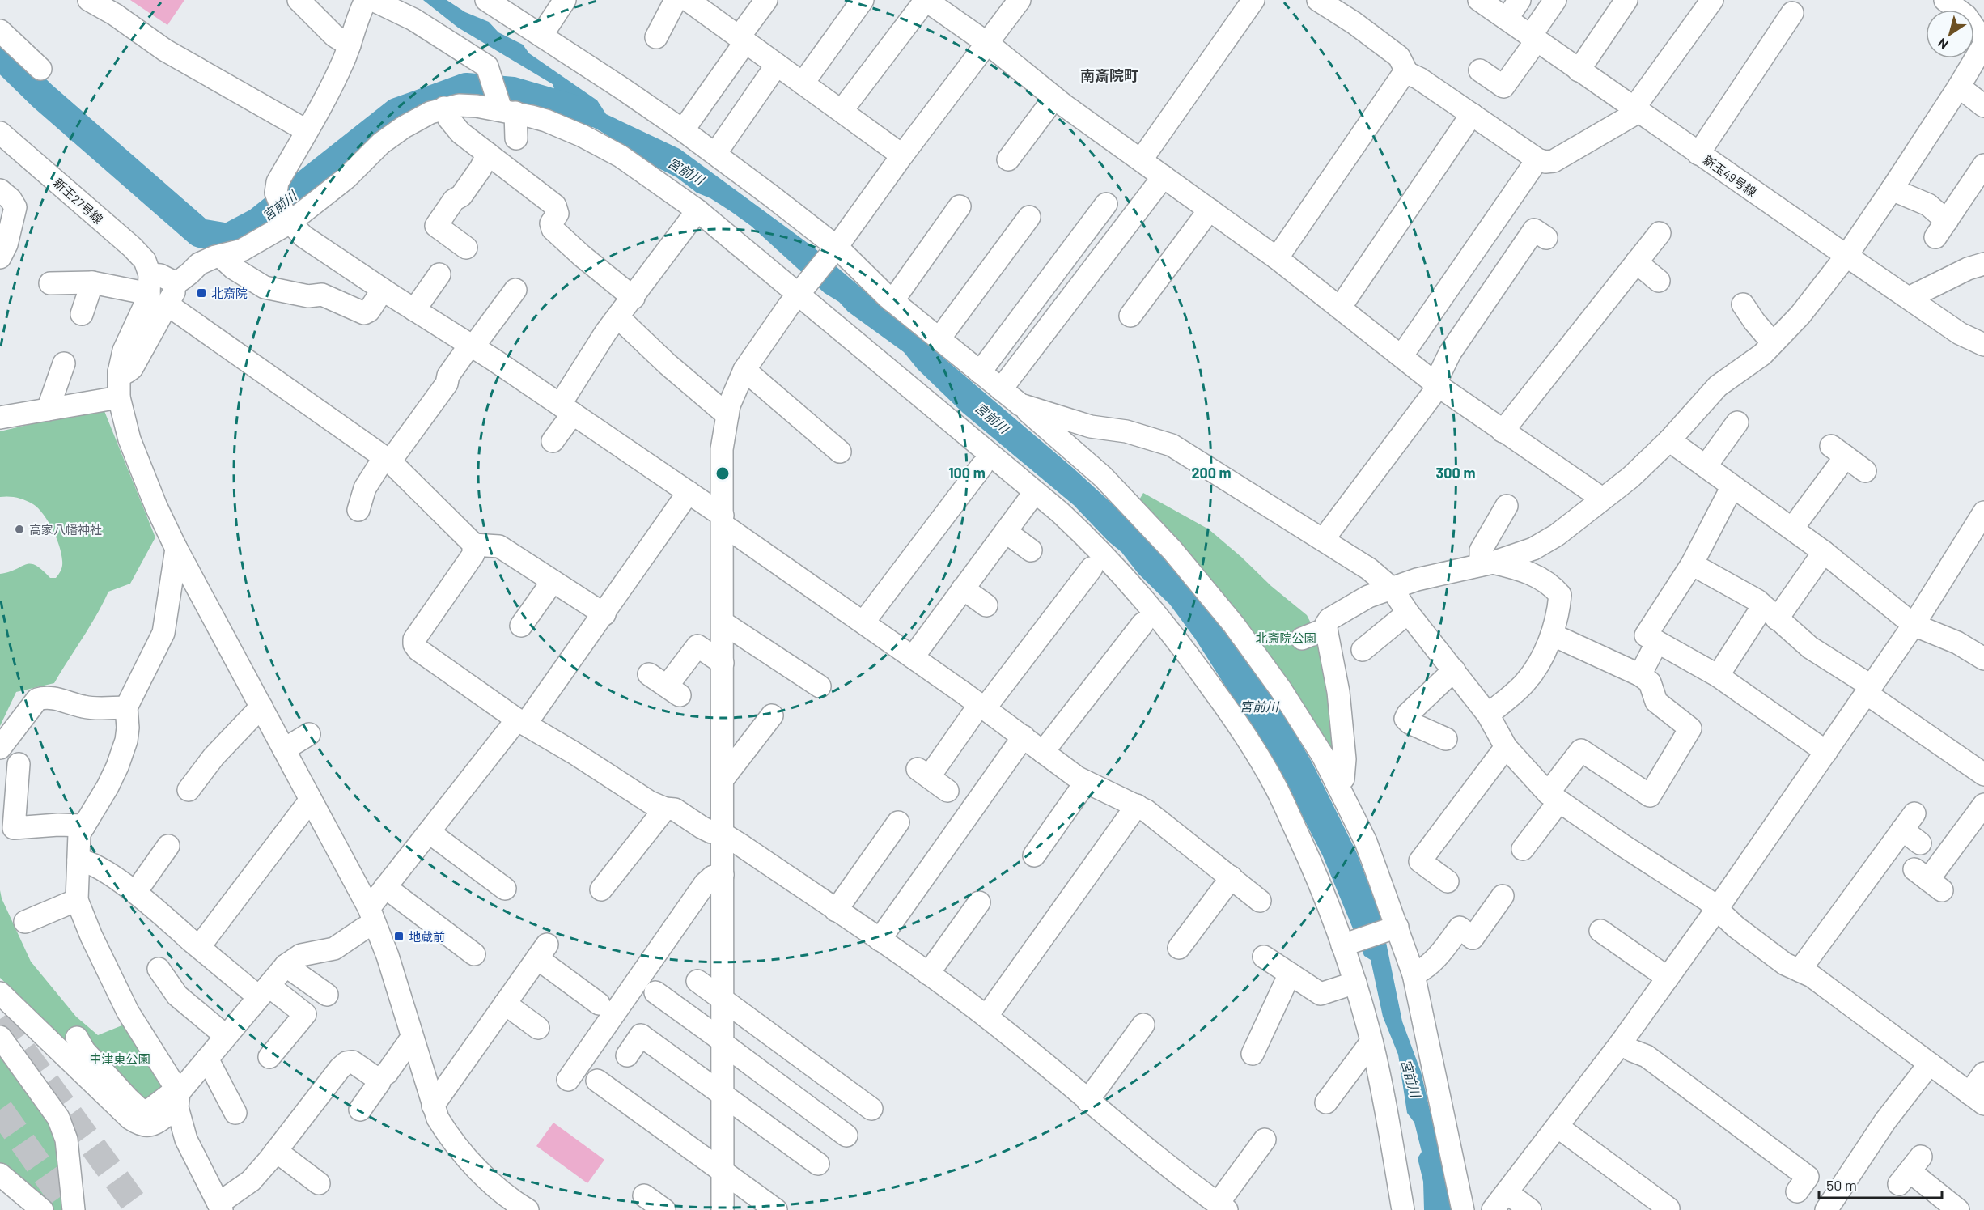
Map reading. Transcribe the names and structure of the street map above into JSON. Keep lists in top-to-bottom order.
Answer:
{
  "streets": {
    "street": ["新玉49号線", "新玉27号線"]
  },
  "districts": ["南斎院町"],
  "water": ["宮前川"],
  "parks": ["北斎院公園", "中津東公園"],
  "places": {
    "transit": ["北斎院", "地蔵前"],
    "other": ["高家八幡神社"]
  },
  "scale_bar": "50 m",
  "north": "bottom left",
  "rings": ["100 m", "200 m", "300 m"]
}
